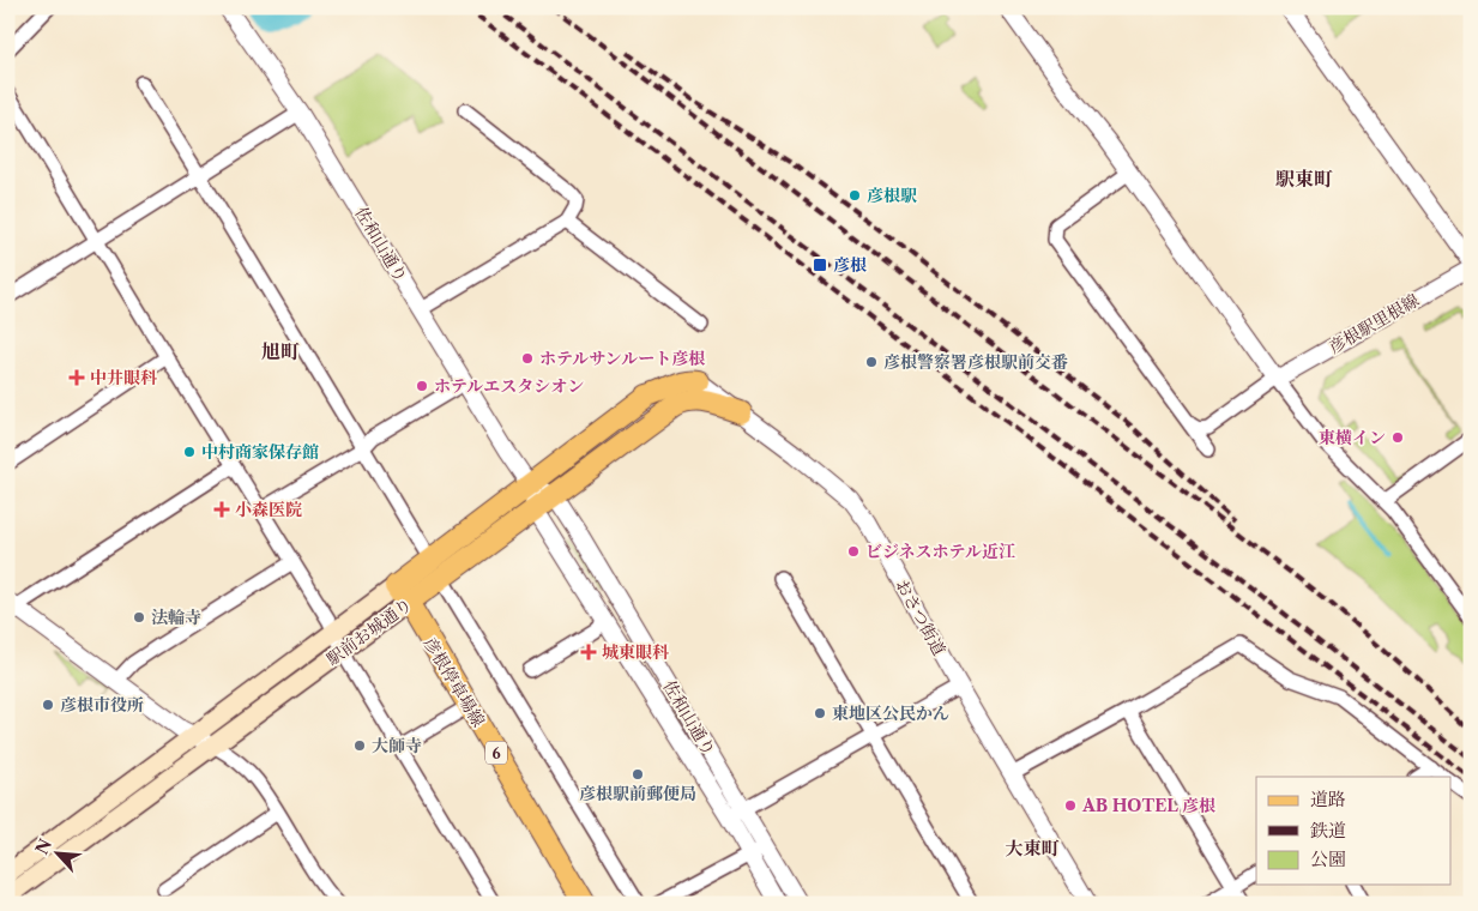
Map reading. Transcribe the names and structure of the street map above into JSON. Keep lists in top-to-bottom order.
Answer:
{
  "streets": {
    "main road": ["駅前お城通り", "彦根停車場線", "6"],
    "street": ["佐和山通り", "彦根駅里根線", "おさつ街道"]
  },
  "crossings": [
    ["佐和山通り", "駅前お城通り"],
    ["おさつ街道", "駅前お城通り"],
    ["駅前お城通り", "彦根停車場線"]
  ],
  "districts": ["駅東町", "旭町", "大東町"],
  "places": {
    "other": [
      "彦根駅",
      "ホテルサンルート彦根",
      "彦根警察署彦根駅前交番",
      "ホテルエスタシオン",
      "東横イン",
      "中村商家保存館",
      "ビジネスホテル近江",
      "法輪寺",
      "彦根市役所",
      "東地区公民かん",
      "大師寺",
      "彦根駅前郵便局",
      "AB HOTEL 彦根"
    ],
    "transit": ["彦根"],
    "health": ["中井眼科", "小森医院", "城東眼科"]
  },
  "legend": ["道路", "鉄道", "公園"],
  "north": "top left"
}
